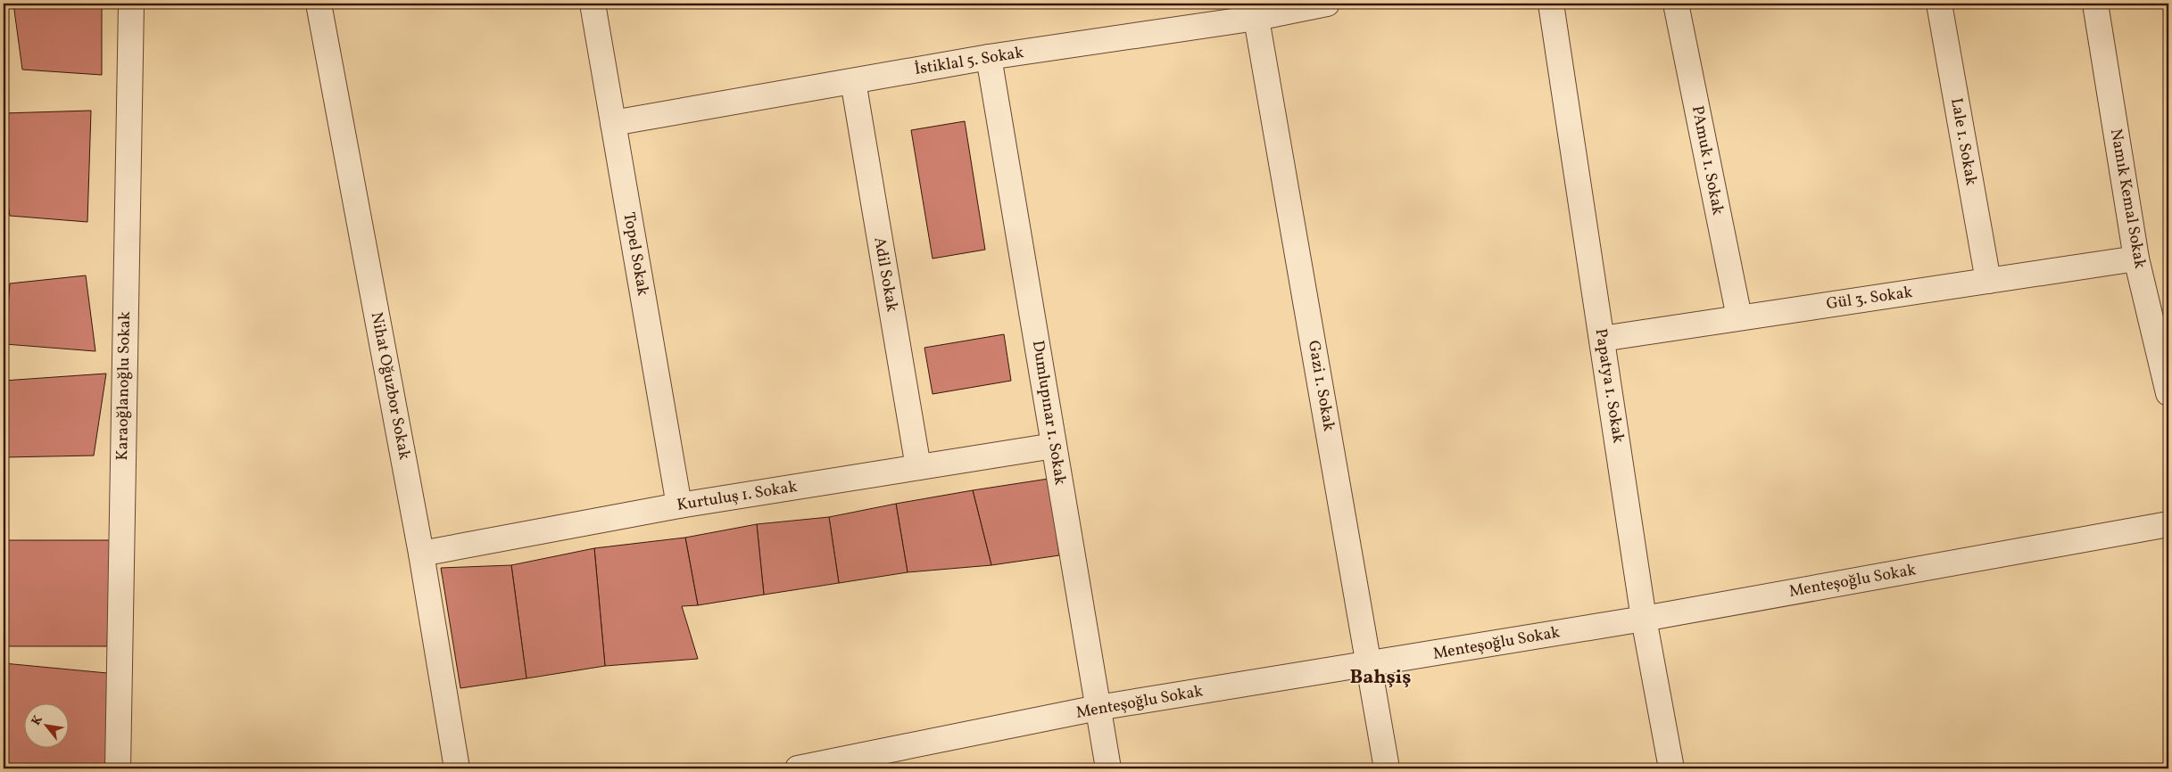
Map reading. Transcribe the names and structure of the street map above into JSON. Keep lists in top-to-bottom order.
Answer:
{
  "streets": {
    "street": [
      "İstiklal 5. Sokak",
      "Lale 1. Sokak",
      "PAmuk 1. Sokak",
      "Namık Kemal Sokak",
      "Topel Sokak",
      "Adil Sokak",
      "Gül 3. Sokak",
      "Karaoğlanoğlu Sokak",
      "Nihat Oğuzbor Sokak",
      "Gazi 1. Sokak",
      "Papatya 1. Sokak",
      "Dumlupınar 1. Sokak",
      "Kurtuluş 1. Sokak",
      "Menteşoğlu Sokak"
    ]
  },
  "crossings": [
    ["İstiklal 5. Sokak", "Topel Sokak"],
    ["İstiklal 5. Sokak", "Adil Sokak"],
    ["İstiklal 5. Sokak", "Gazi 1. Sokak"],
    ["İstiklal 5. Sokak", "Dumlupınar 1. Sokak"],
    ["Lale 1. Sokak", "Gül 3. Sokak"],
    ["PAmuk 1. Sokak", "Gül 3. Sokak"],
    ["Namık Kemal Sokak", "Gül 3. Sokak"],
    ["Topel Sokak", "Kurtuluş 1. Sokak"],
    ["Adil Sokak", "Kurtuluş 1. Sokak"],
    ["Gül 3. Sokak", "Papatya 1. Sokak"],
    ["Nihat Oğuzbor Sokak", "Kurtuluş 1. Sokak"],
    ["Gazi 1. Sokak", "Menteşoğlu Sokak"],
    ["Papatya 1. Sokak", "Menteşoğlu Sokak"],
    ["Dumlupınar 1. Sokak", "Kurtuluş 1. Sokak"],
    ["Dumlupınar 1. Sokak", "Menteşoğlu Sokak"]
  ],
  "districts": ["Bahşiş"],
  "north": "top left"
}
